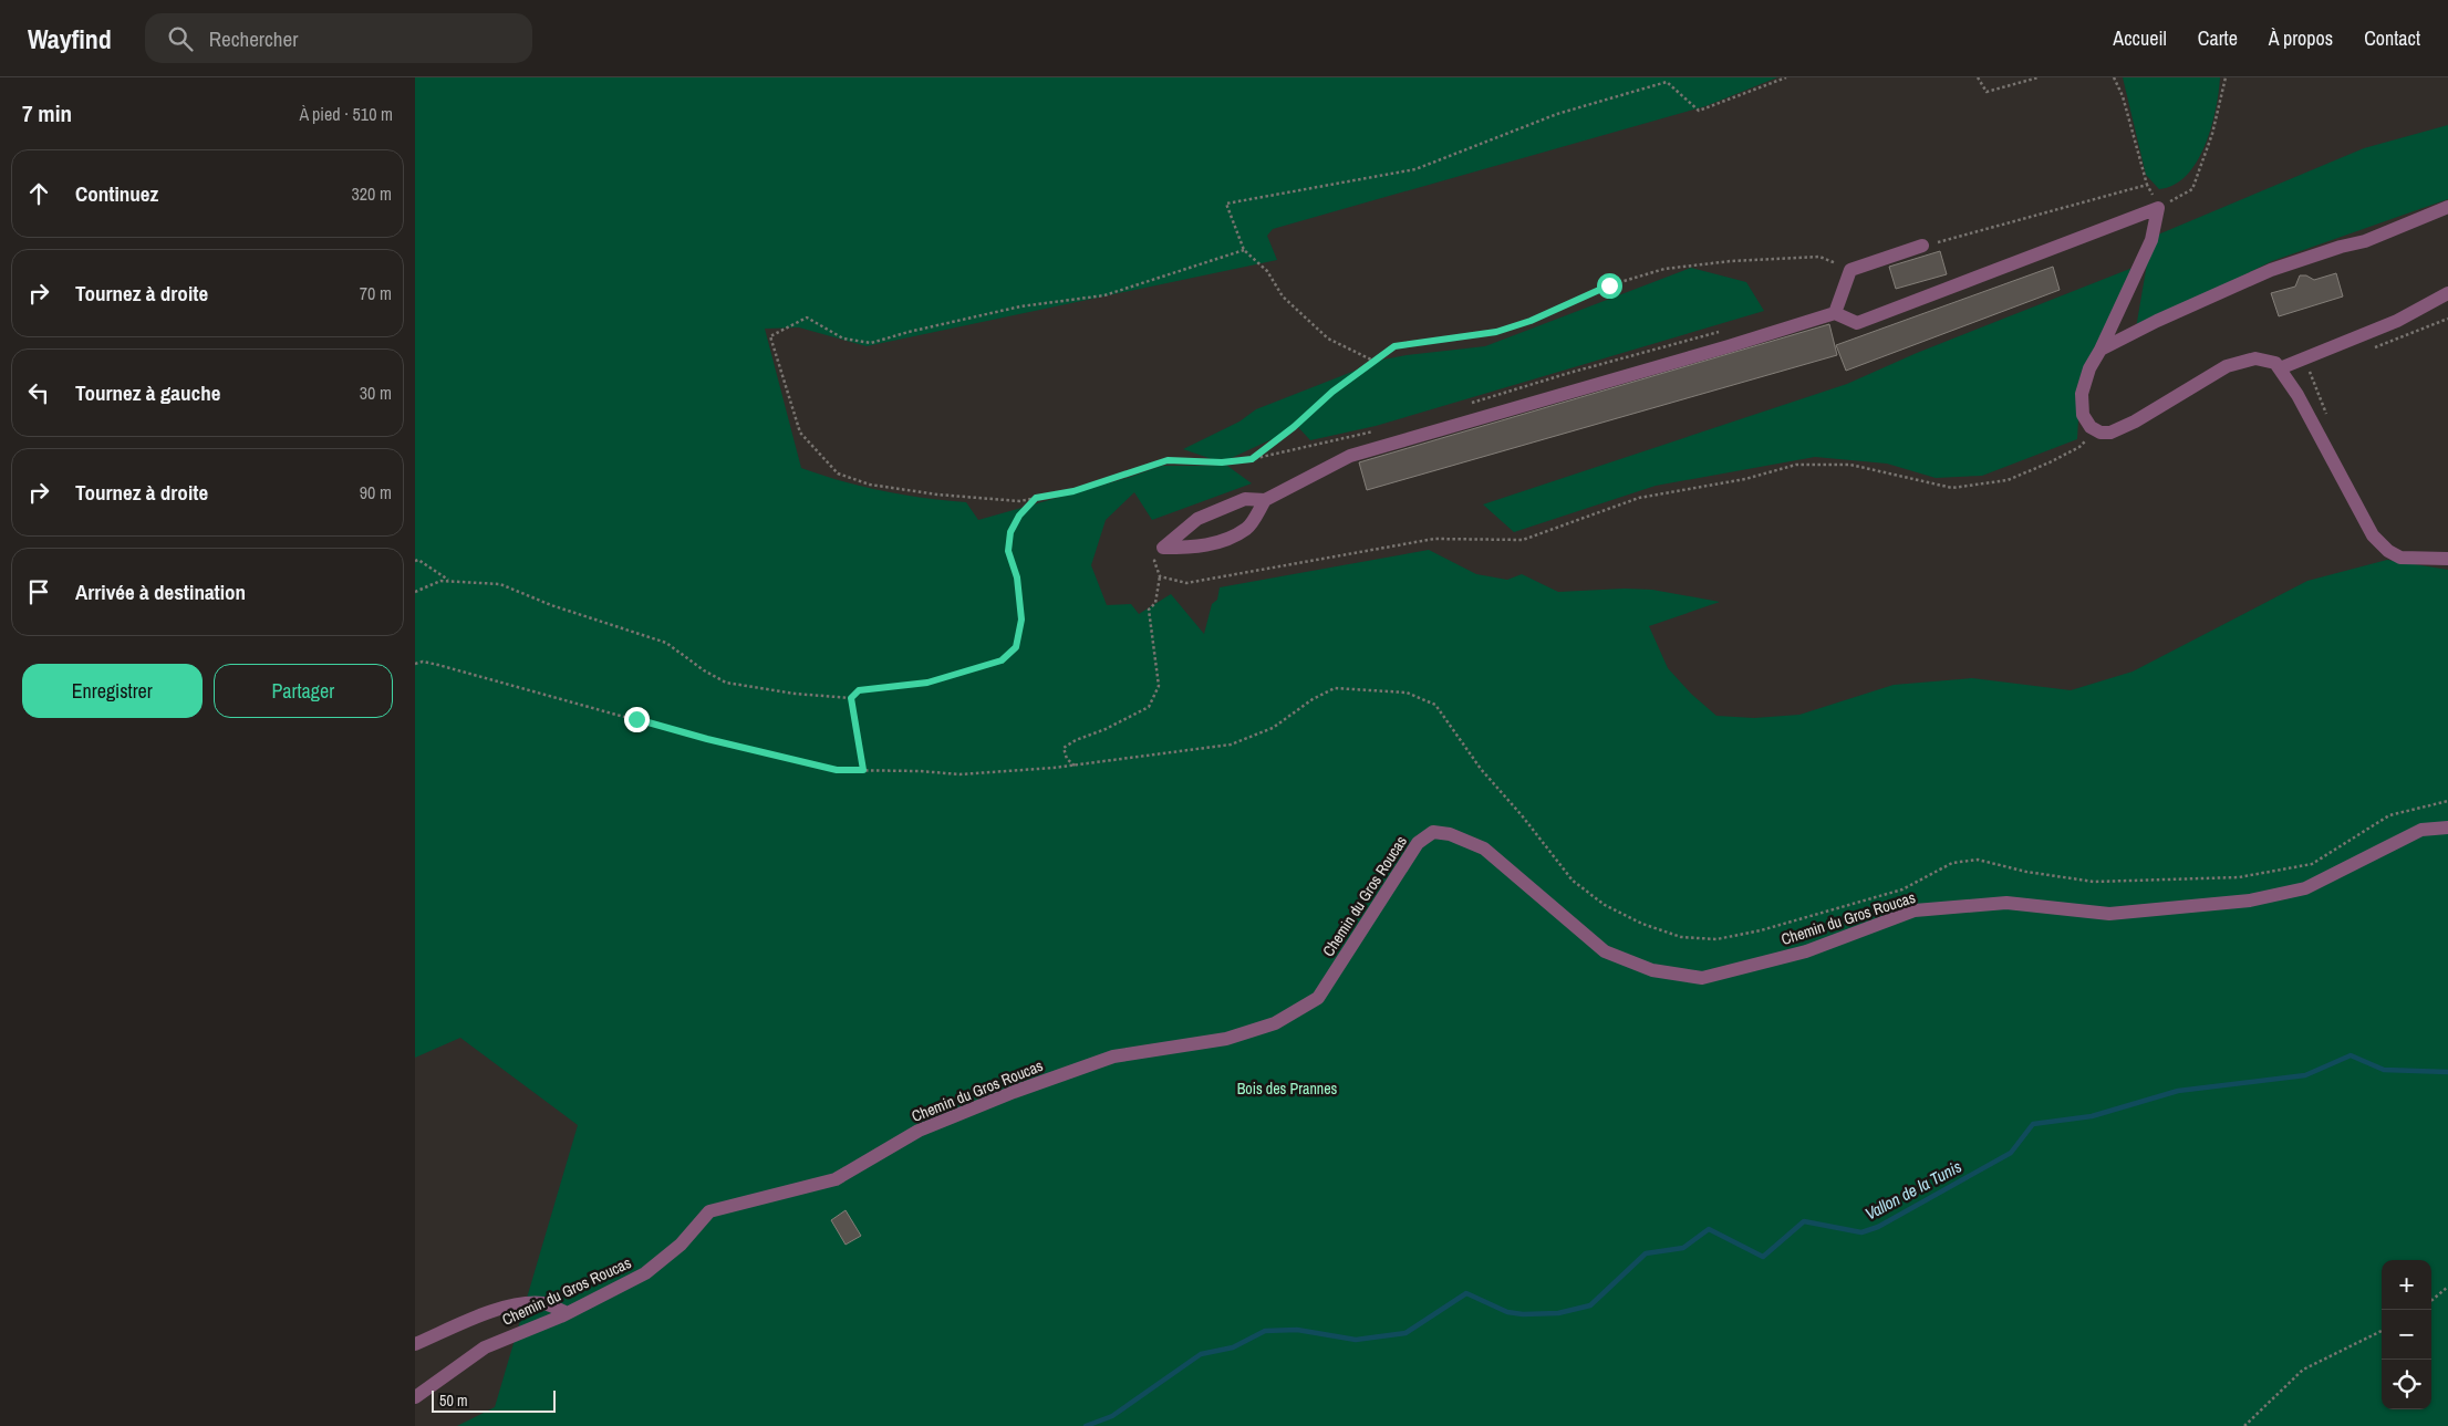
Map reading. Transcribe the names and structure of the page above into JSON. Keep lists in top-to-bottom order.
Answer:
{
  "streets": {
    "street": ["Chemin du Gros Roucas"]
  },
  "water": ["Vallon de la Tunis"],
  "parks": ["Bois des Prannes"],
  "scale_bar": "50 m",
  "page": {
    "header": "Wayfind",
    "search": "Rechercher",
    "nav": [
      "Accueil",
      "Carte",
      "À propos",
      "Contact"
    ],
    "heading": ["7 min", "À pied · 510 m"],
    "list": [
      ["Continuez", "320 m"],
      ["Tournez à droite", "70 m"],
      ["Tournez à gauche", "30 m"],
      ["Tournez à droite", "90 m"],
      "Arrivée à destination"
    ],
    "buttons": ["Enregistrer", "Partager"],
    "map_buttons": ["+", "−"],
    "scale": "50 m"
  }
}
